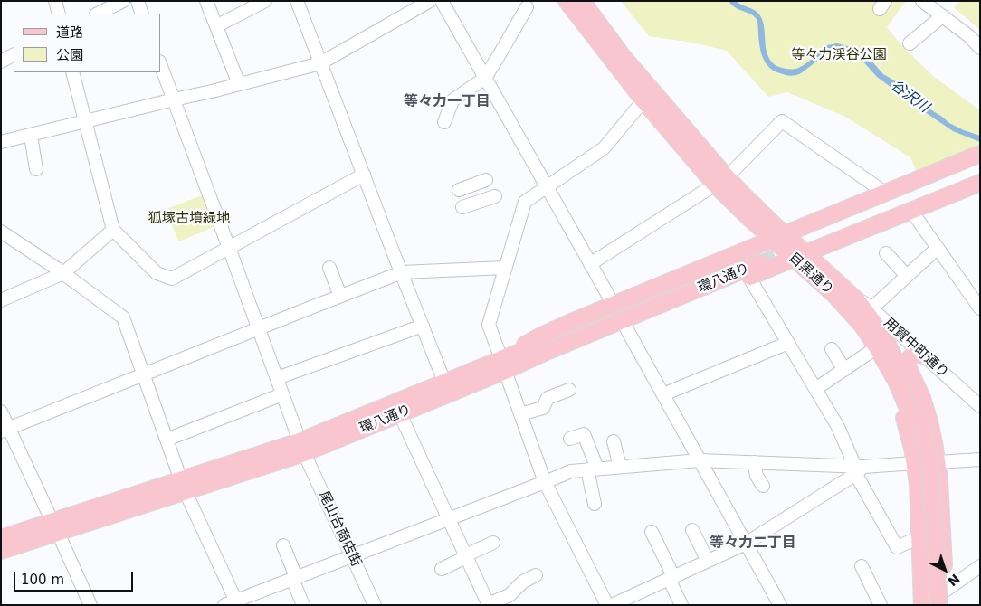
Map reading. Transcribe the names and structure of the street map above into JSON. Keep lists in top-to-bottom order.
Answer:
{
  "streets": {
    "main road": ["目黒通り", "環八通り"],
    "street": ["用賀中町通り", "尾山台商店街"]
  },
  "crossings": [
    ["目黒通り", "用賀中町通り"],
    ["環八通り", "尾山台商店街"]
  ],
  "districts": ["等々力一丁目", "等々力二丁目"],
  "water": ["谷沢川"],
  "parks": ["等々力渓谷公園", "狐塚古墳緑地"],
  "legend": ["道路", "公園"],
  "scale_bar": "100 m",
  "north": "bottom right"
}
